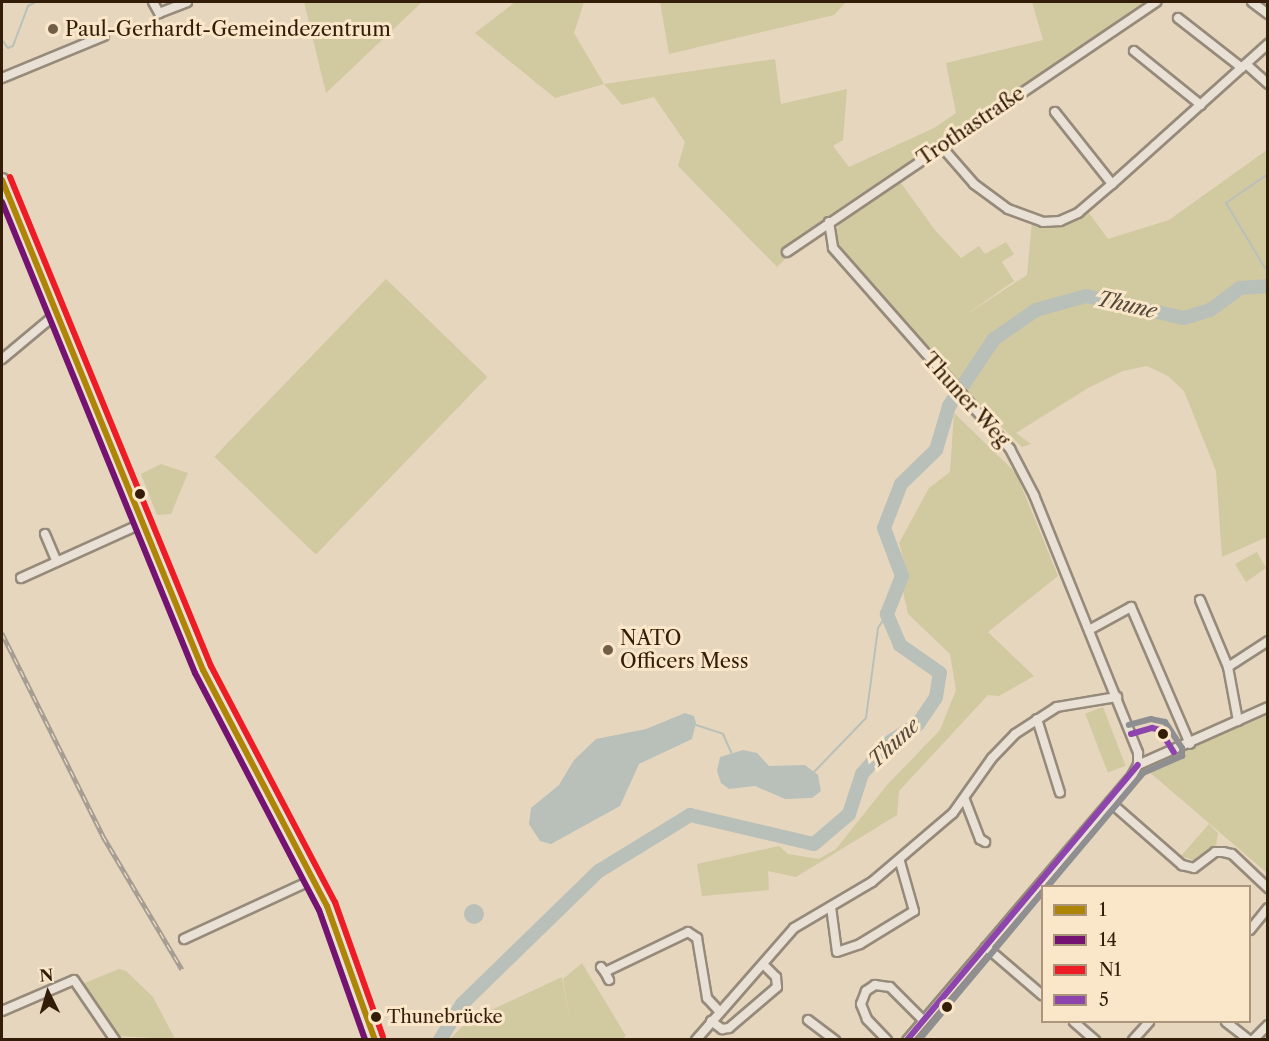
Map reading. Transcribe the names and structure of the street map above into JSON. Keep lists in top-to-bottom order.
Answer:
{
  "streets": {
    "street": ["Trothastraße", "Thuner Weg"]
  },
  "crossings": [
    ["Trothastraße", "Thuner Weg"]
  ],
  "water": ["Thune"],
  "places": ["Paul-Gerhardt-Gemeindezentrum", "NATO Officers Mess", "Thunebrücke"],
  "lines": [
    "transit line N1",
    "transit line 1",
    "transit line 14",
    "transit line 5"
  ],
  "legend": [
    "1",
    "14",
    "N1",
    "5"
  ],
  "north": "top"
}
